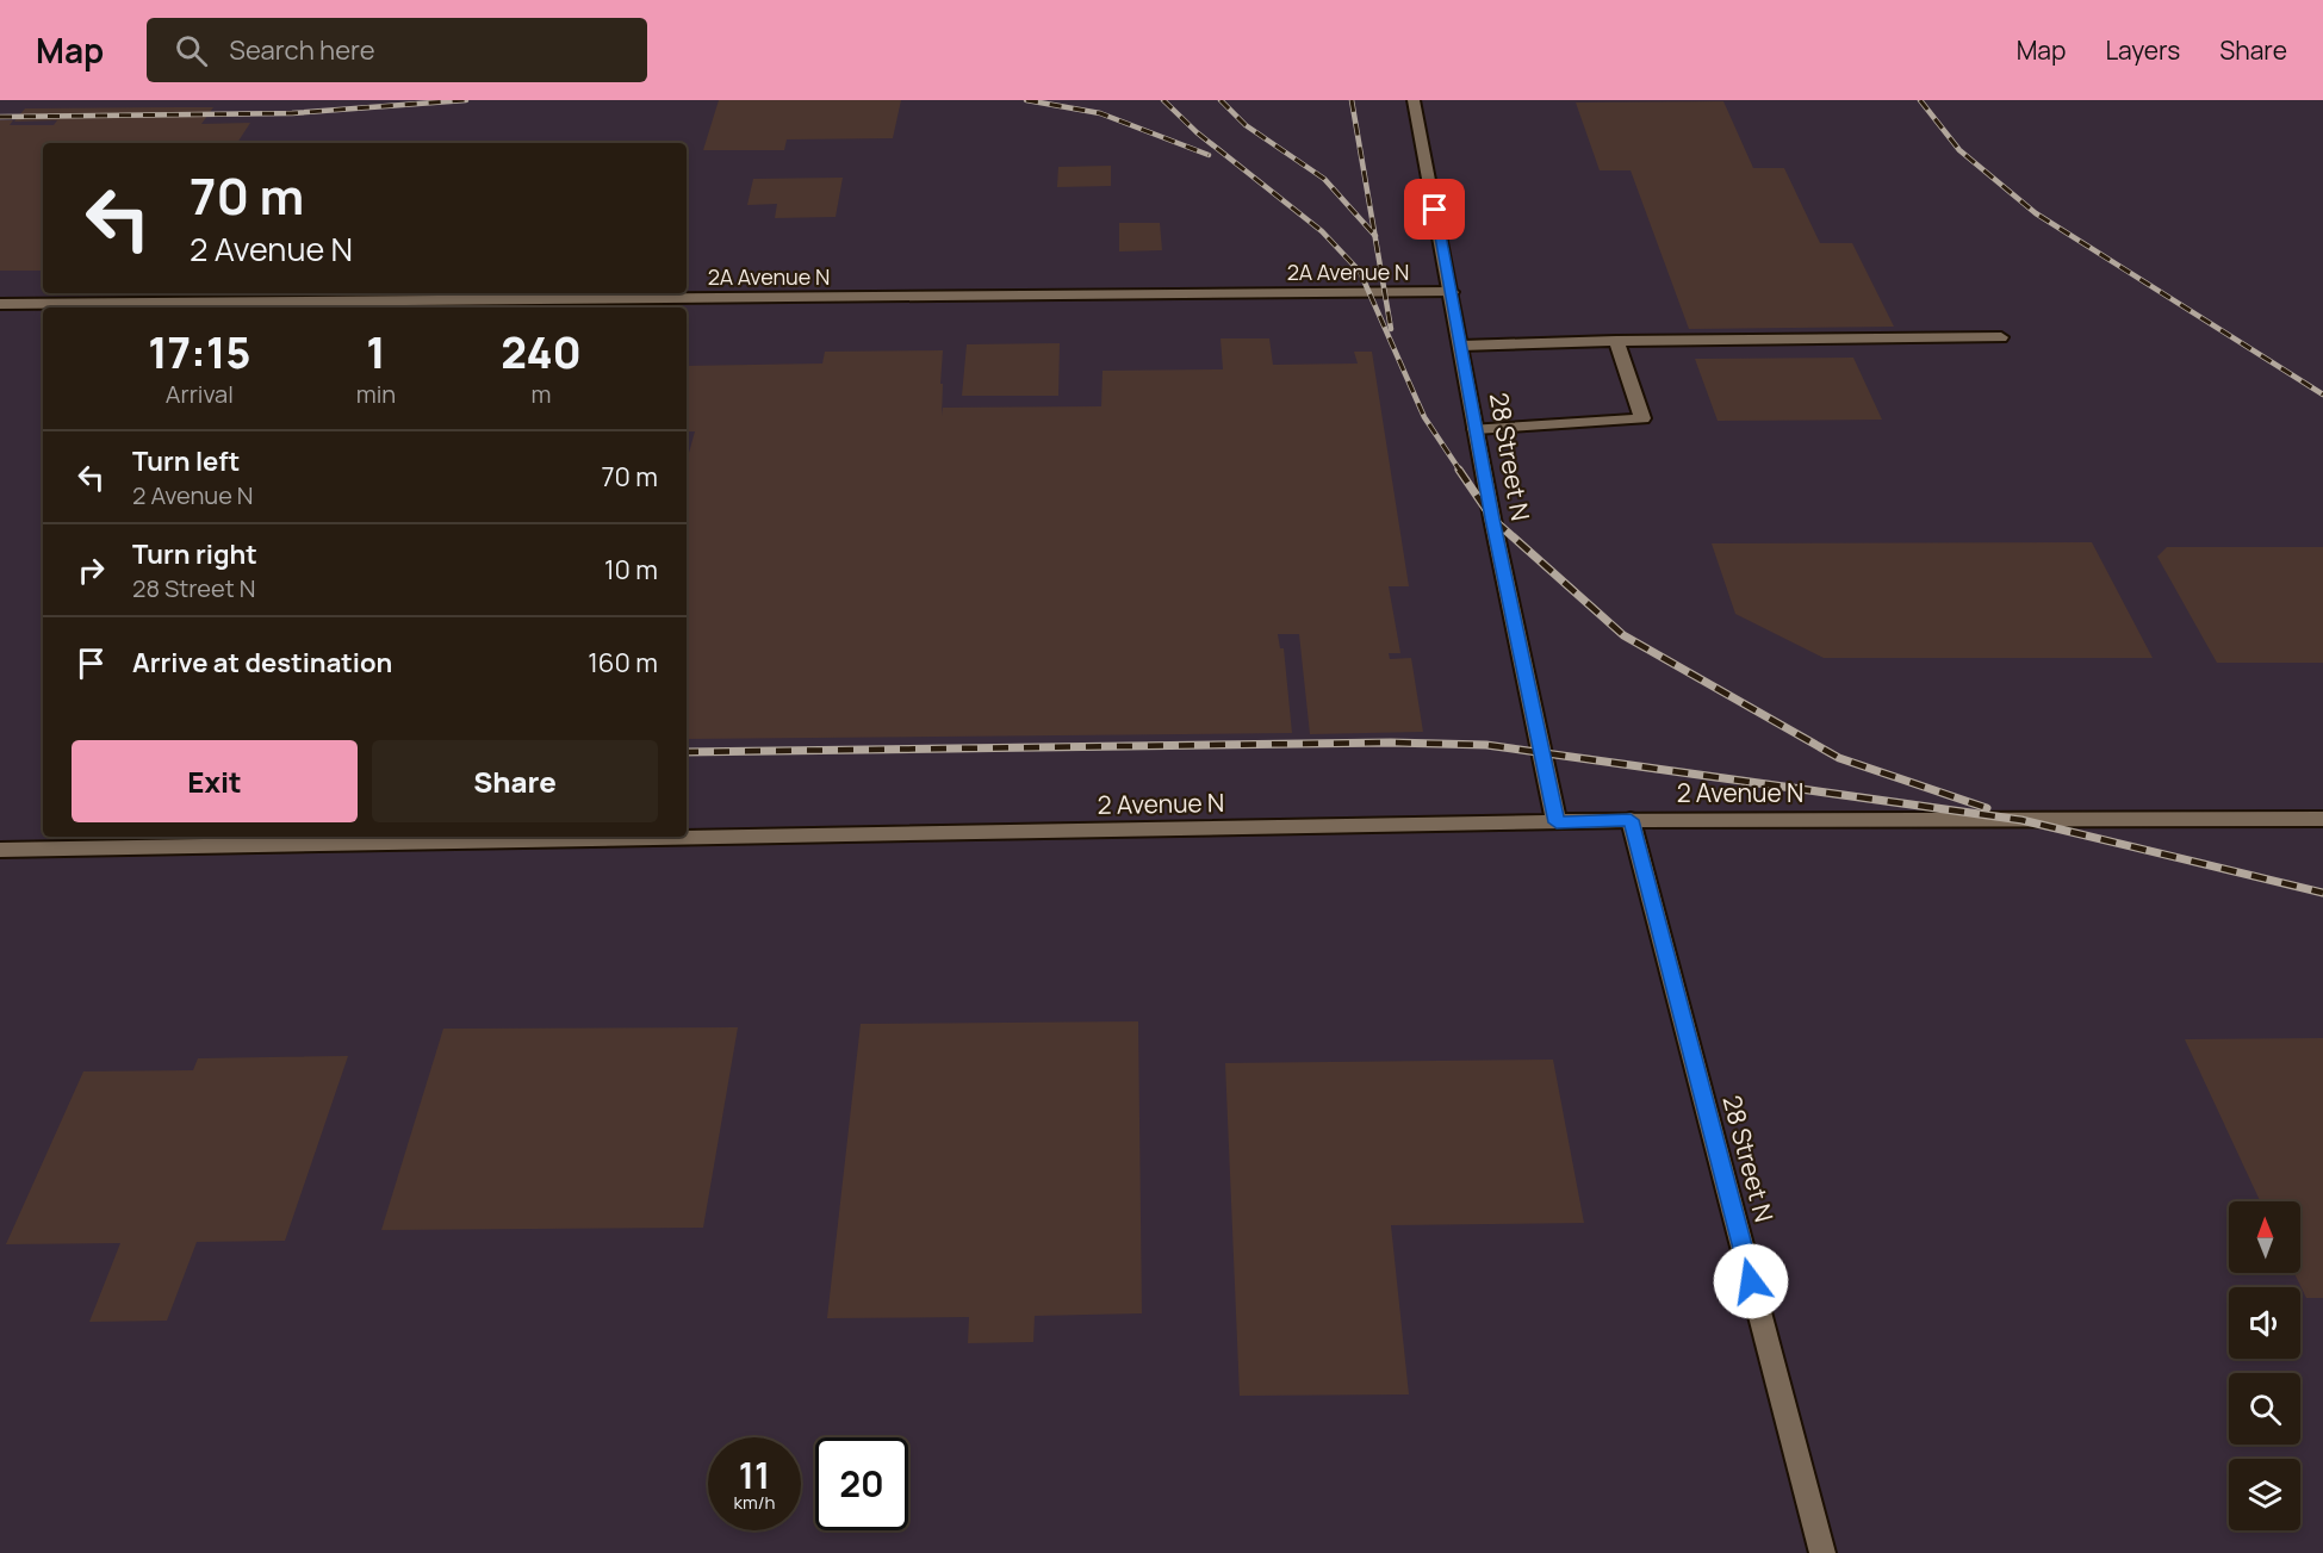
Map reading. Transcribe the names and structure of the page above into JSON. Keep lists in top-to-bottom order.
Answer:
{
  "streets": {
    "street": ["2A Avenue N", "28 Street N", "2 Avenue N"]
  },
  "crossings": [
    ["2A Avenue N", "28 Street N"],
    ["28 Street N", "2 Avenue N"]
  ],
  "north": "top",
  "page": {
    "header": "Map",
    "search": "Search here",
    "nav": ["Map", "Layers", "Share"],
    "turn": ["70 m", "2 Avenue N"],
    "eta": [
      "17:15",
      "Arrival",
      "1",
      "min",
      "240",
      "m"
    ],
    "list": [
      {
        "name": "Turn left",
        "note": "2 Avenue N",
        "value": "70 m"
      },
      {
        "name": "Turn right",
        "note": "28 Street N",
        "value": "10 m"
      },
      {
        "name": "Arrive at destination",
        "value": "160 m"
      }
    ],
    "buttons": ["Exit", "Share"],
    "speed": "11 km/h",
    "limit": "20"
  }
}
